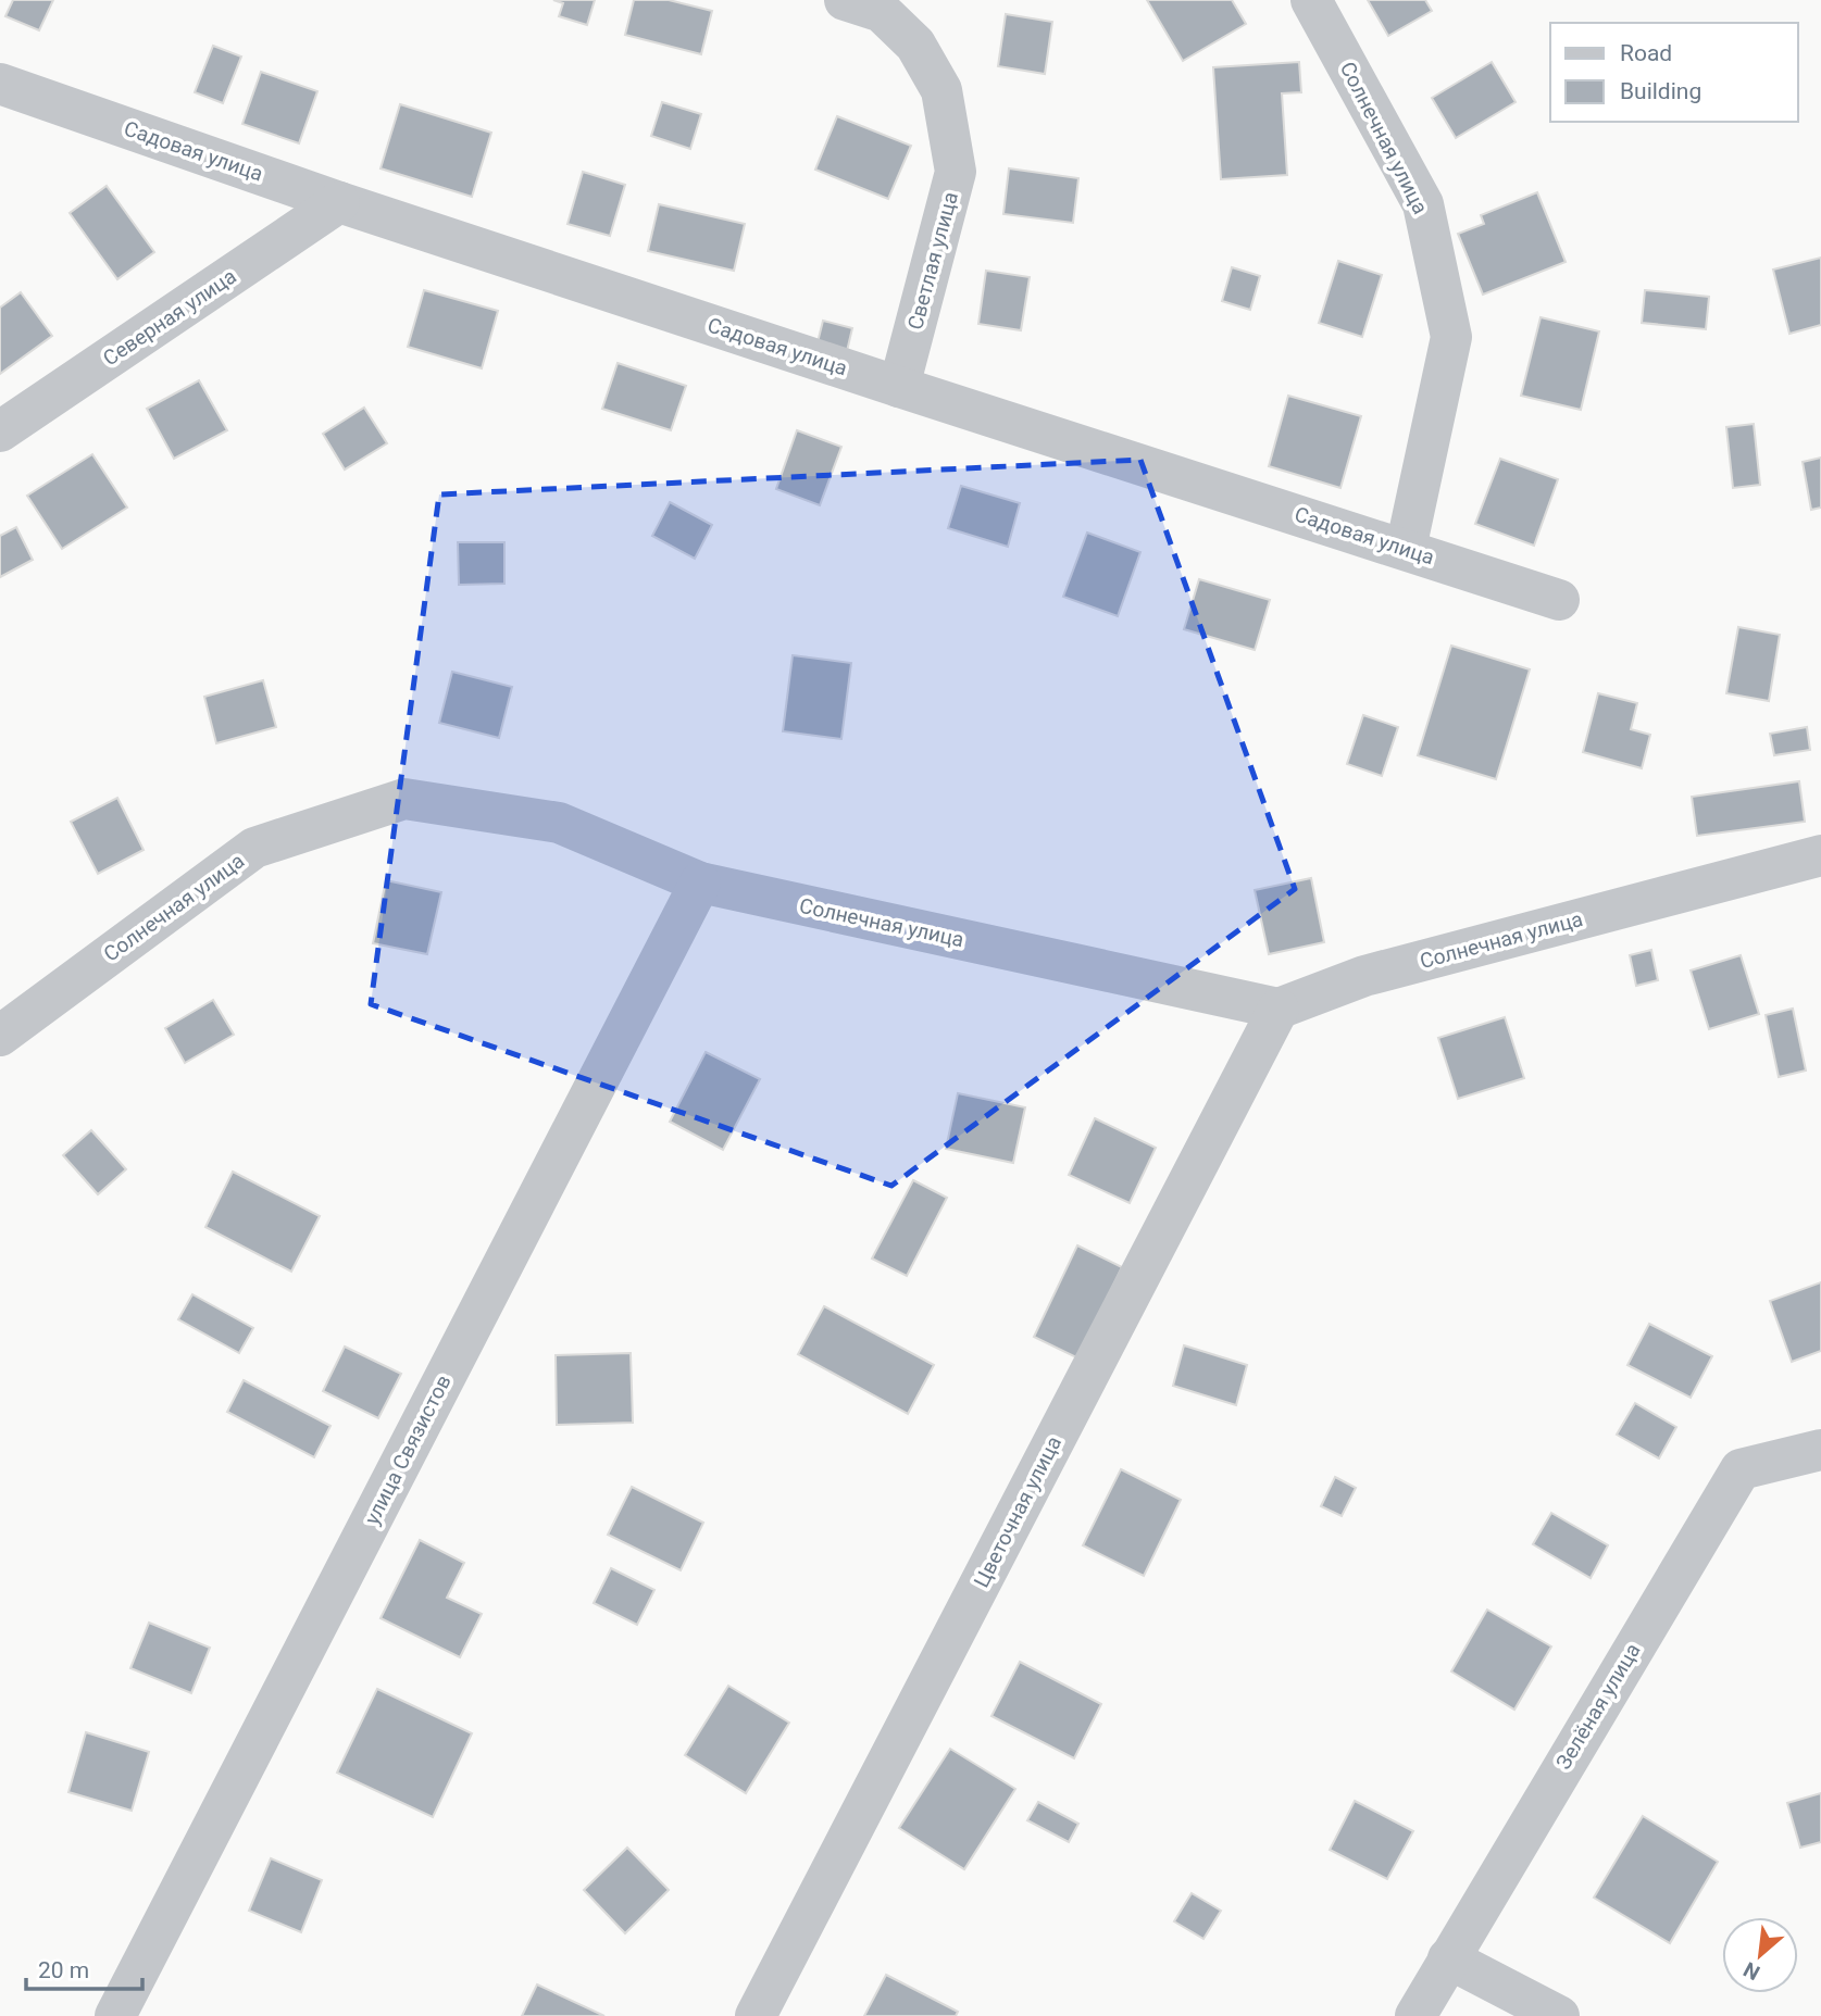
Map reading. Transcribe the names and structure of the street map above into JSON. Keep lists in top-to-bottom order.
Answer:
{
  "streets": {
    "street": [
      "Солнечная улица",
      "Садовая улица",
      "Светлая улица",
      "Северная улица",
      "улица Связистов",
      "Цветочная улица",
      "Зелёная улица"
    ]
  },
  "crossings": [
    ["Солнечная улица", "Садовая улица"],
    ["Солнечная улица", "улица Связистов"],
    ["Солнечная улица", "Цветочная улица"],
    ["Садовая улица", "Светлая улица"],
    ["Садовая улица", "Северная улица"]
  ],
  "legend": ["Road", "Building"],
  "scale_bar": "20 m",
  "north": "bottom left"
}
